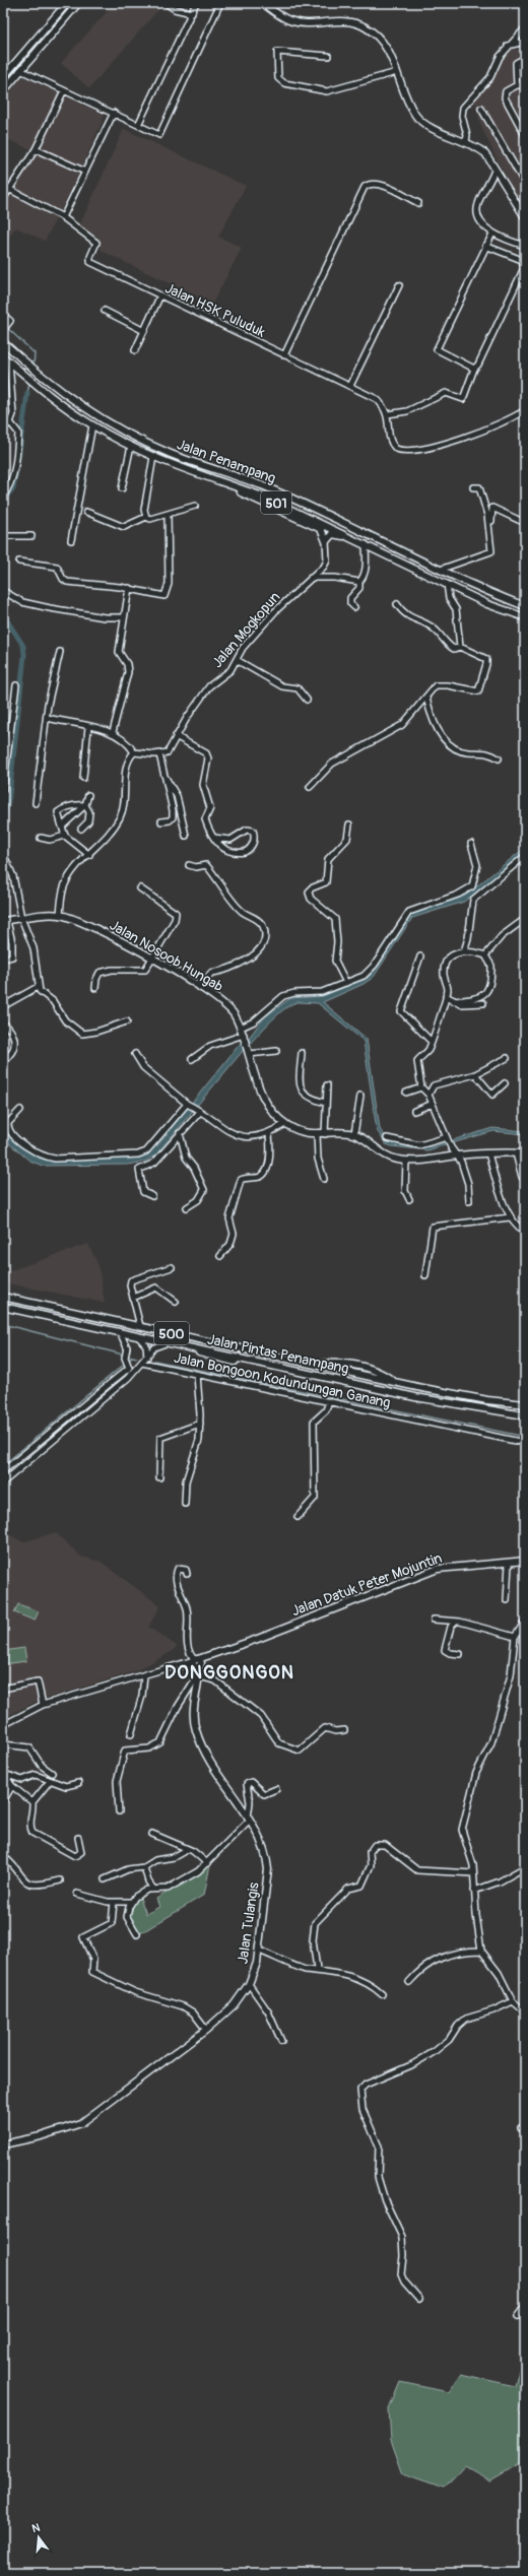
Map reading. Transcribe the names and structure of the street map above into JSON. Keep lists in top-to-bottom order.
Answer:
{
  "streets": {
    "main road": [
      "Jalan Penampang",
      "501",
      "Jalan Nosoob Hungab",
      "500",
      "Jalan Pintas Penampang",
      "Jalan Datuk Peter Mojuntin",
      "Jalan Tulangis"
    ],
    "street": ["Jalan HSK Puluduk", "Jalan Mogkopun", "Jalan Bongoon Kodundungan Ganang"]
  },
  "crossings": [
    ["500", "Jalan Pintas Penampang"],
    ["Jalan Datuk Peter Mojuntin", "Jalan Tulangis"]
  ],
  "districts": ["DONGGONGON"],
  "north": "top"
}
